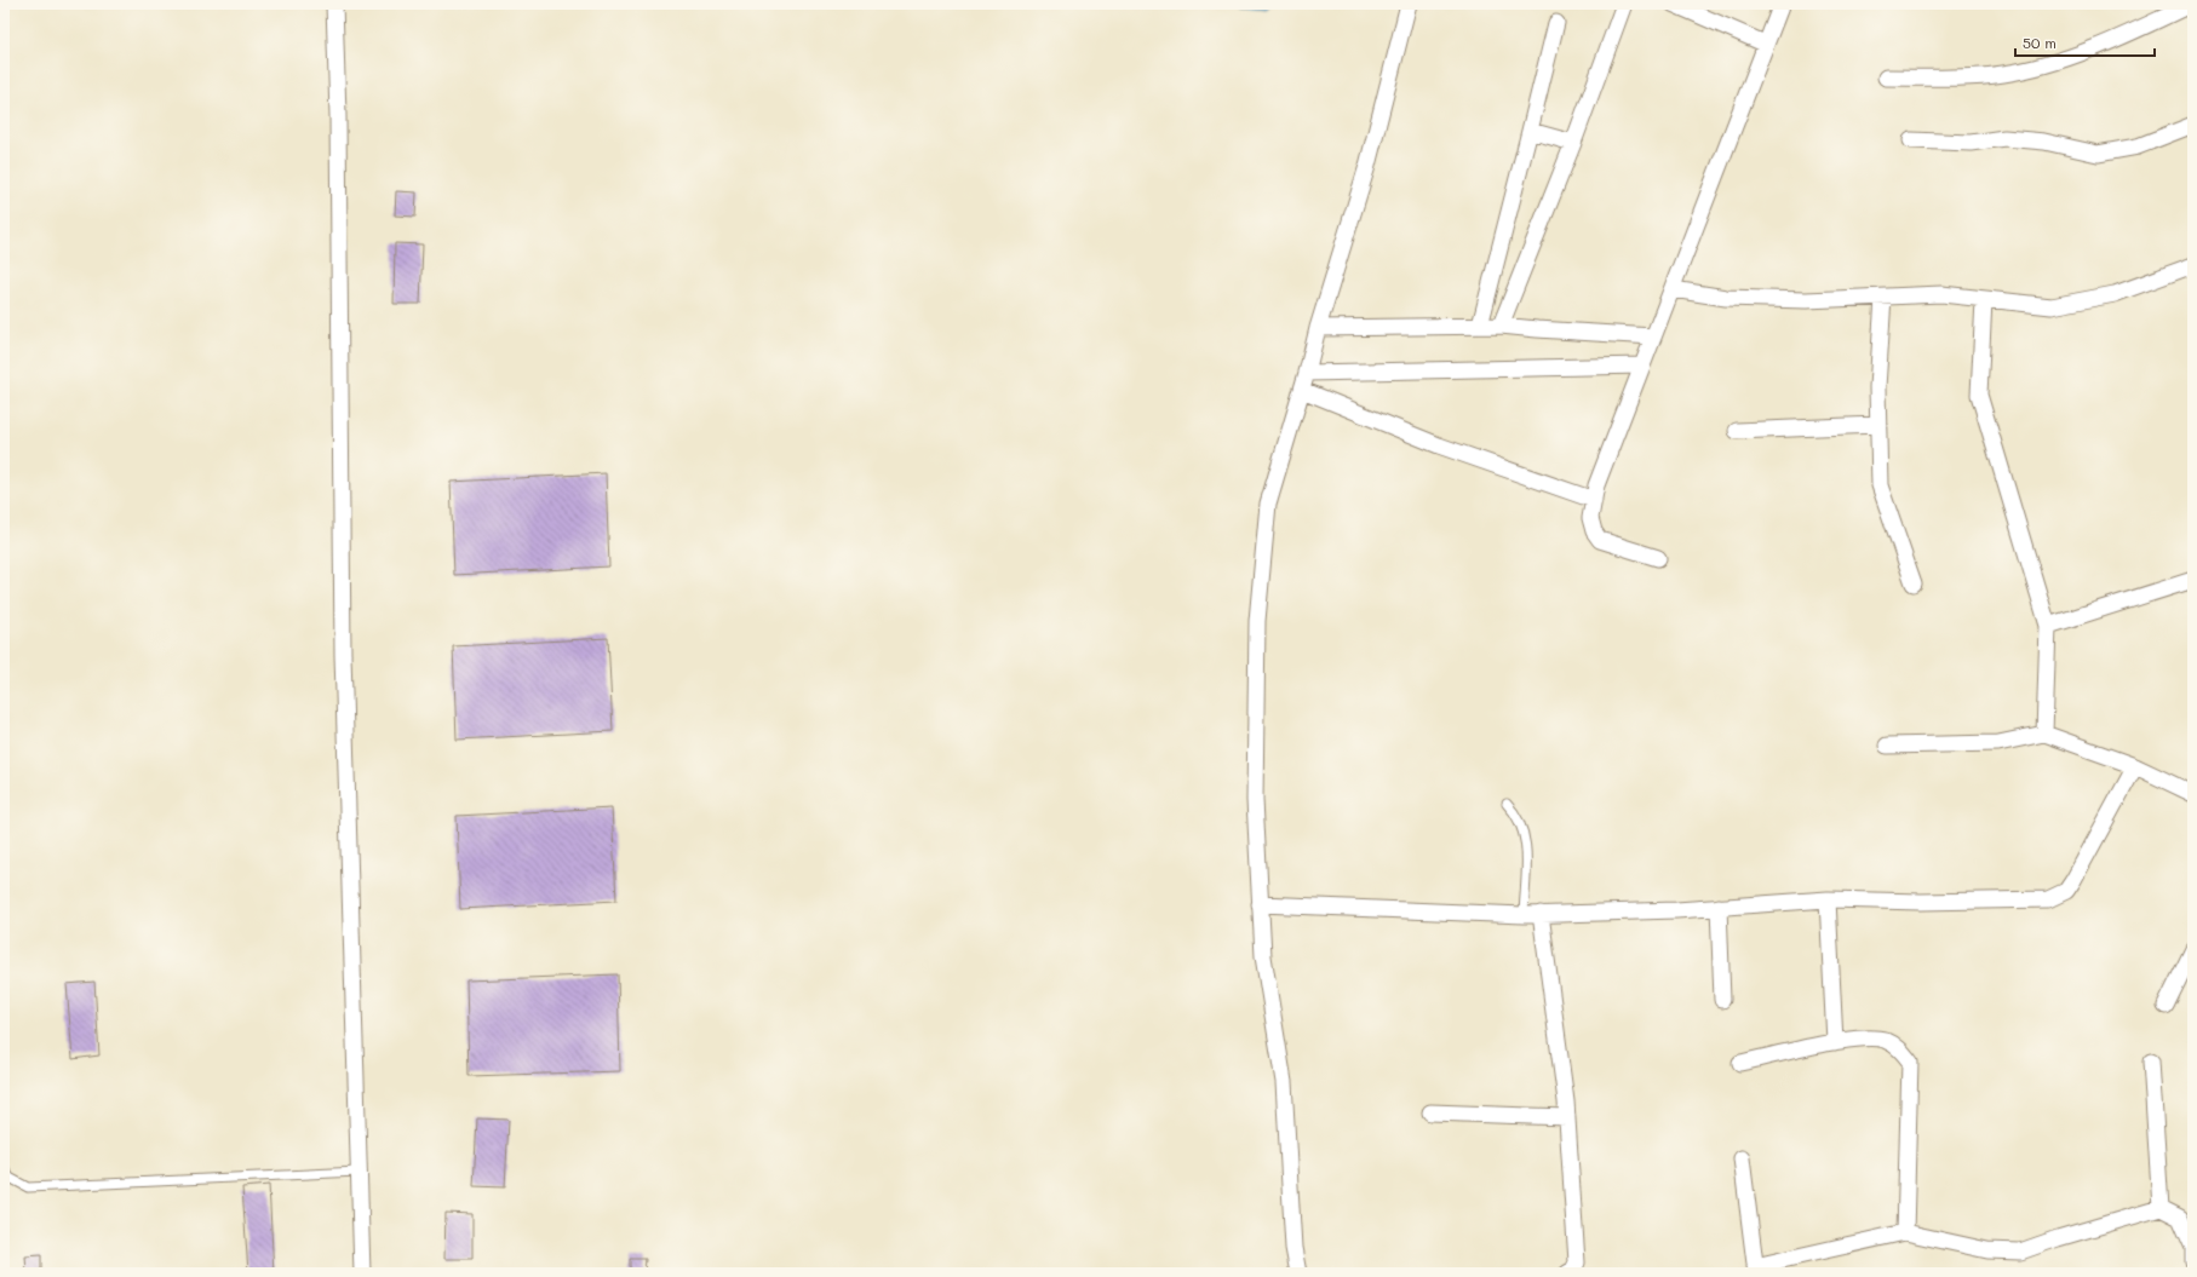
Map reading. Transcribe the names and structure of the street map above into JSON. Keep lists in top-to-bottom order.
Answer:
{
  "scale_bar": "50 m"
}
